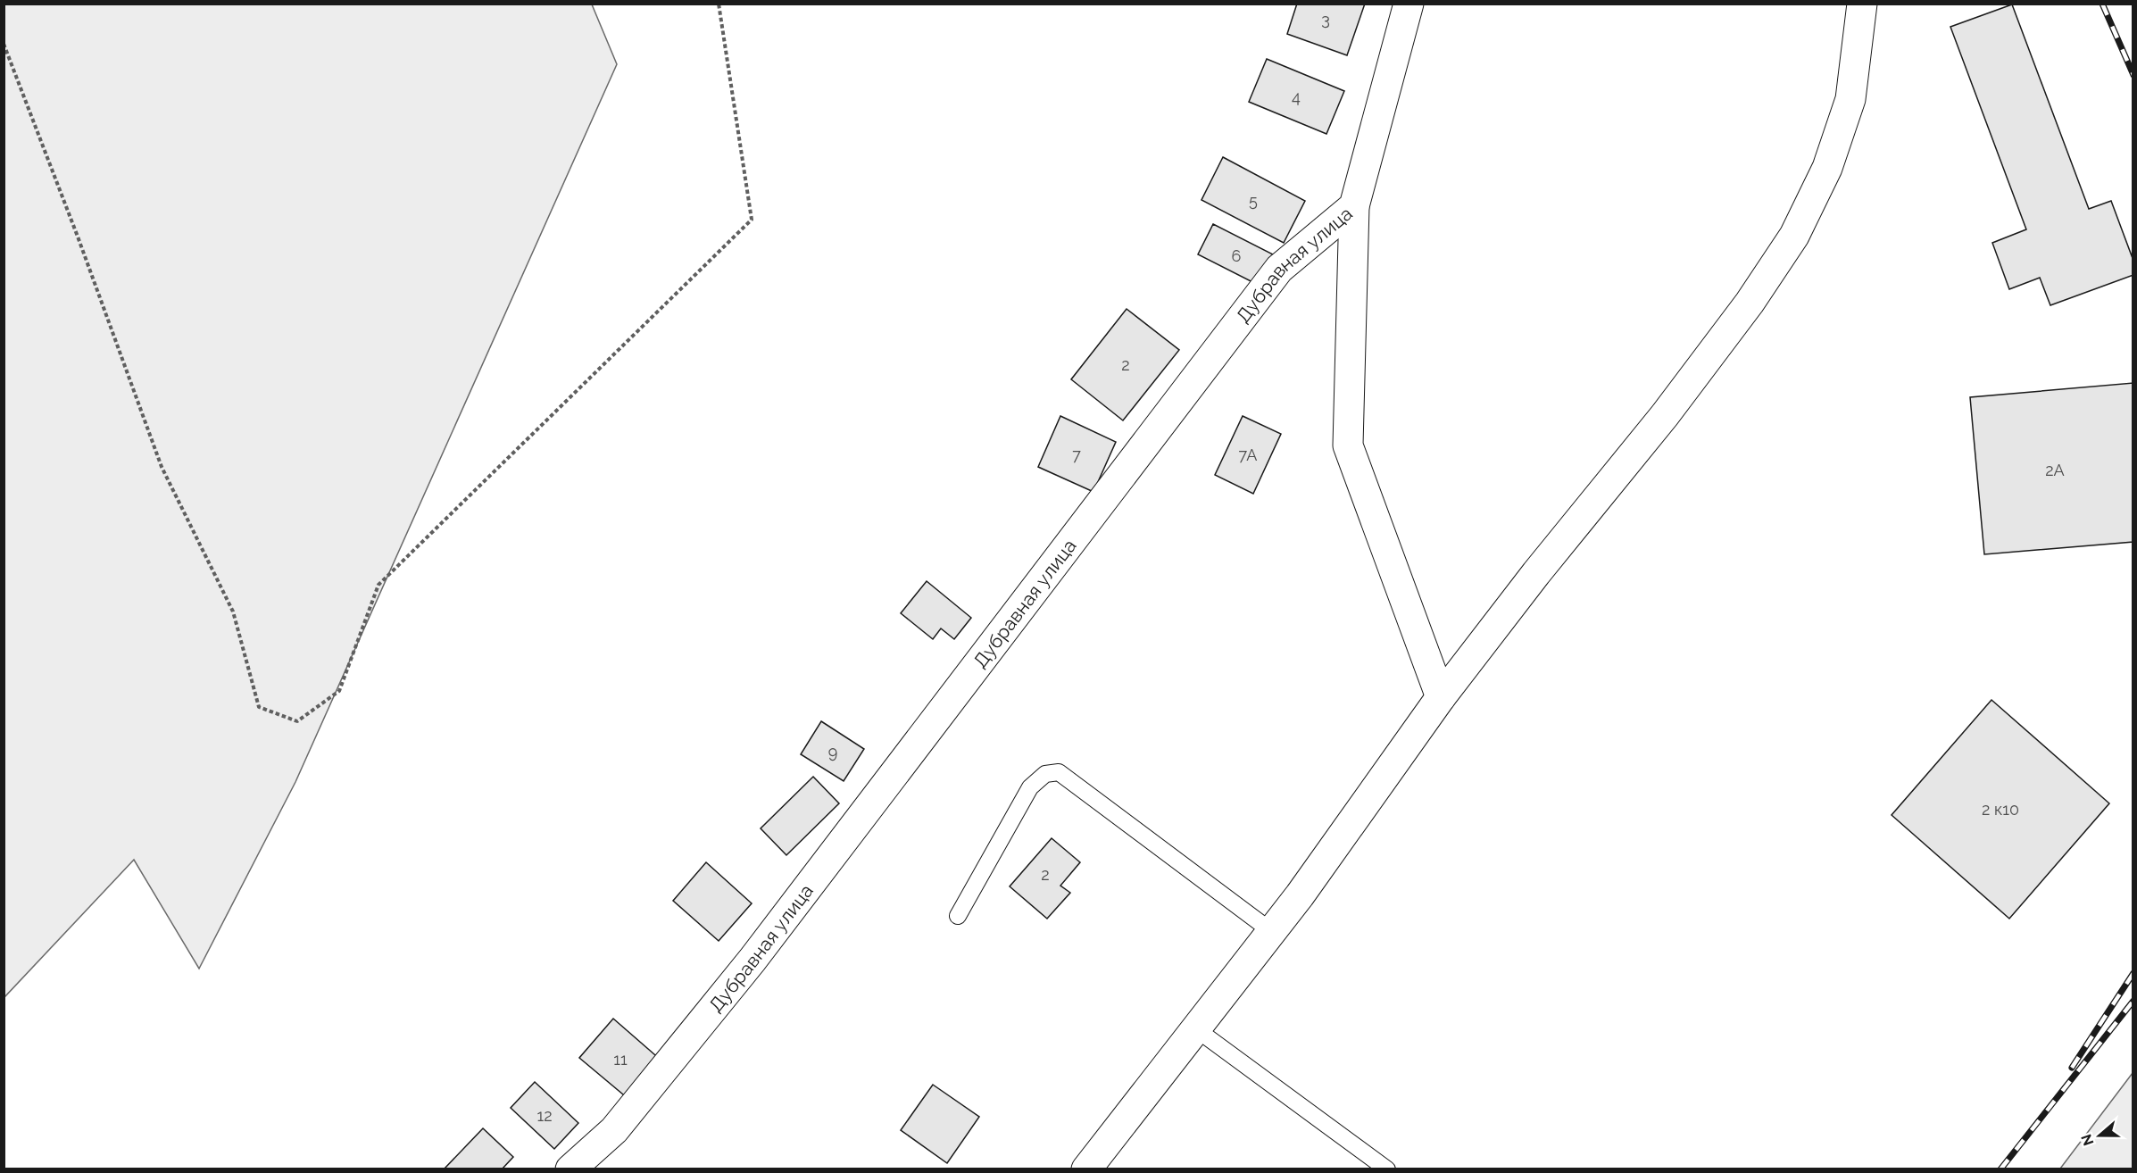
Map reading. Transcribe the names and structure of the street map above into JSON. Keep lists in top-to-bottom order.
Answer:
{
  "streets": {
    "street": ["Дубравная улица"]
  },
  "house_numbers": [
    "3",
    "4",
    "5",
    "6",
    "2",
    "7",
    "7А",
    "2А",
    "9",
    "2 к10",
    "2",
    "11",
    "12"
  ],
  "north": "left"
}
